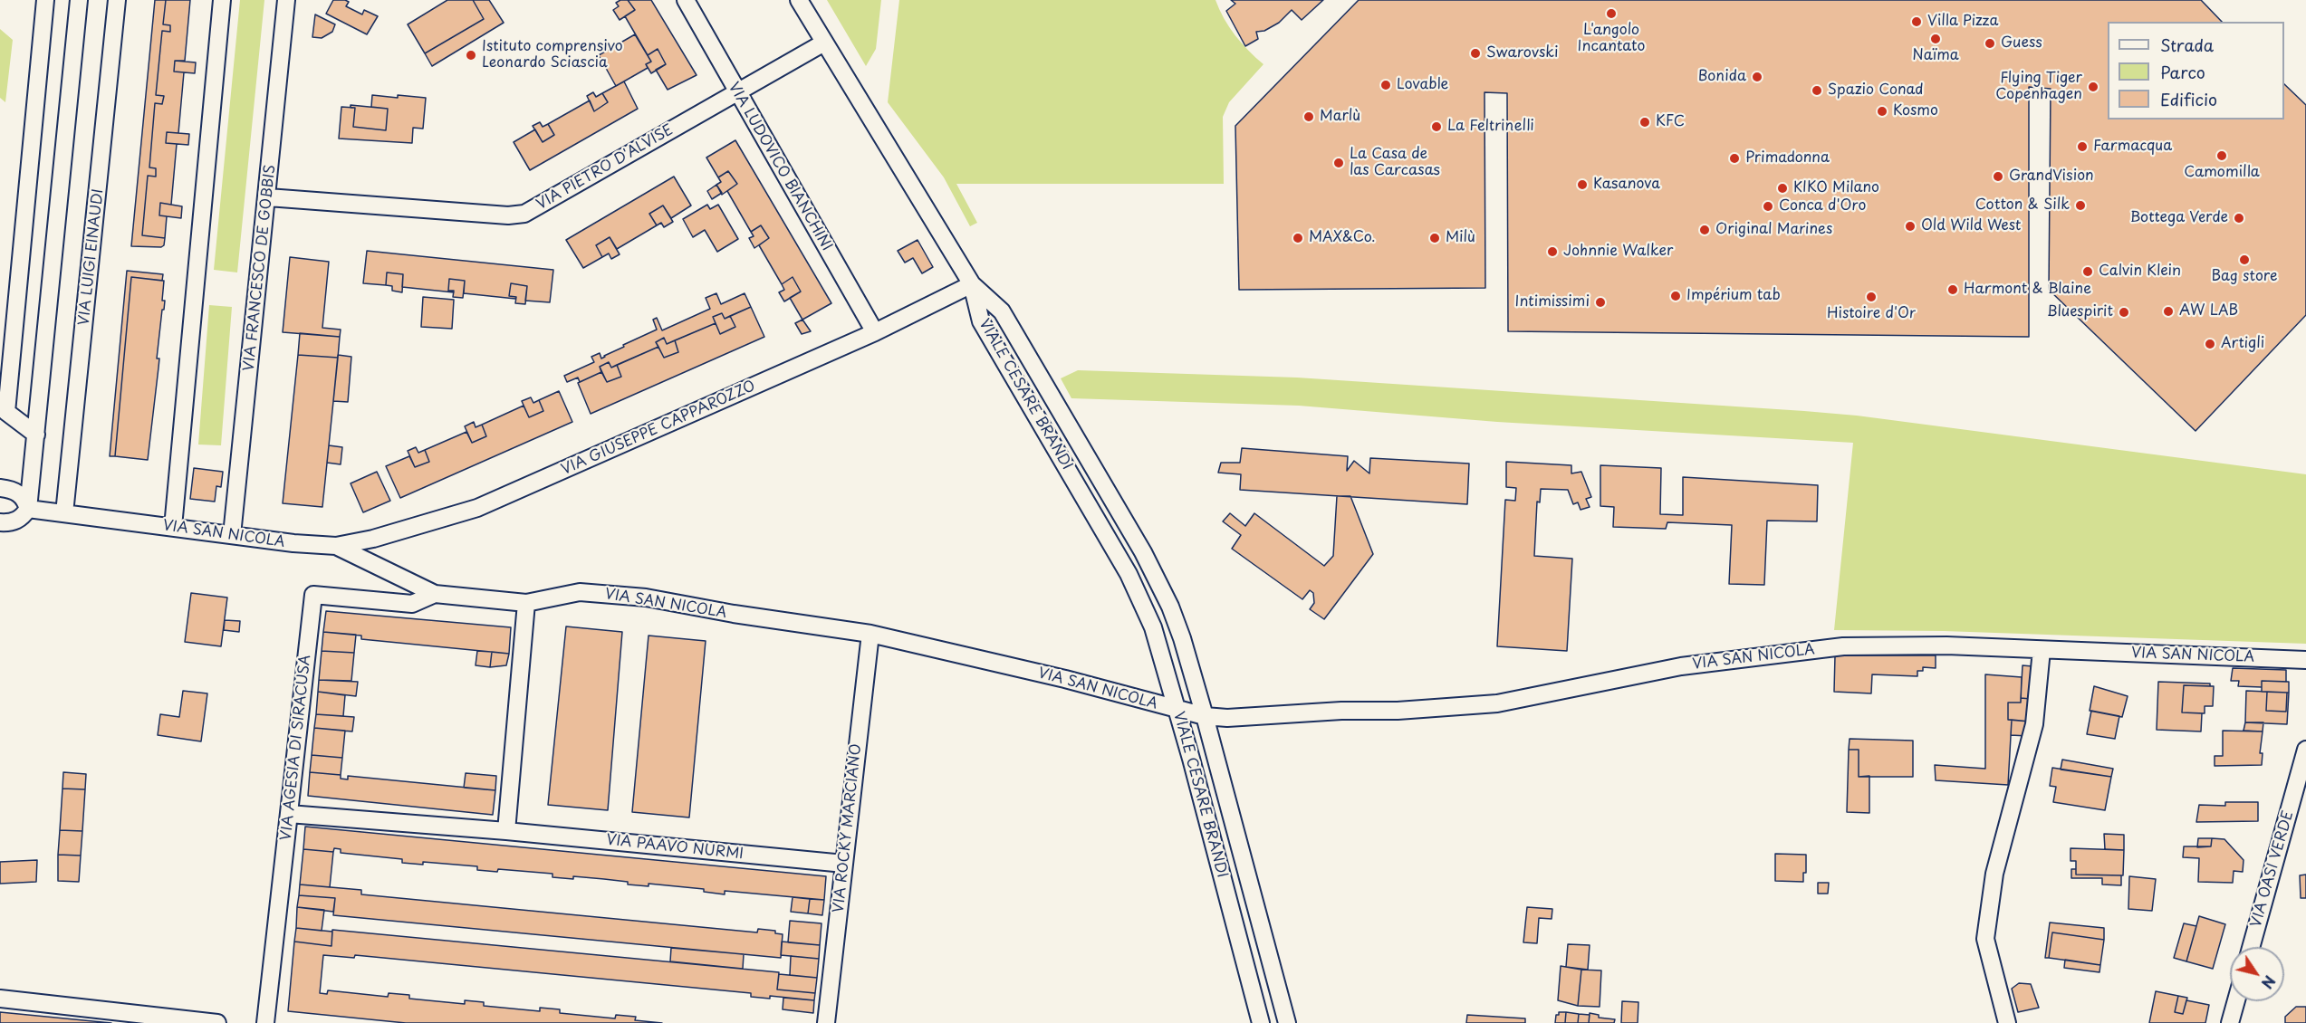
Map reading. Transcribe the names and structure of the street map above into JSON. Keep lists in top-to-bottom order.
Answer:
{
  "streets": {
    "street": [
      "VIA LUDOVICO BIANCHINI",
      "VIA PIETRO D'ALVISE",
      "VIA LUIGI EINAUDI",
      "VIA FRANCESCO DE GOBBIS",
      "VIALE CESARE BRANDI",
      "VIA GIUSEPPE CAPPAROZZO",
      "VIA SAN NICOLA",
      "VIA AGESIA DI SIRACUSA",
      "VIA ROCKY MARCIANO",
      "VIA PAAVO NURMI",
      "VIA OASI VERDE"
    ]
  },
  "crossings": [
    ["VIA LUDOVICO BIANCHINI", "VIA PIETRO D'ALVISE"],
    ["VIA LUDOVICO BIANCHINI", "VIA GIUSEPPE CAPPAROZZO"],
    ["VIA PIETRO D'ALVISE", "VIA FRANCESCO DE GOBBIS"],
    ["VIA LUIGI EINAUDI", "VIA SAN NICOLA"],
    ["VIA FRANCESCO DE GOBBIS", "VIA SAN NICOLA"],
    ["VIALE CESARE BRANDI", "VIA GIUSEPPE CAPPAROZZO"],
    ["VIALE CESARE BRANDI", "VIA SAN NICOLA"],
    ["VIA GIUSEPPE CAPPAROZZO", "VIA SAN NICOLA"],
    ["VIA SAN NICOLA", "VIA AGESIA DI SIRACUSA"],
    ["VIA SAN NICOLA", "VIA ROCKY MARCIANO"],
    ["VIA AGESIA DI SIRACUSA", "VIA PAAVO NURMI"],
    ["VIA ROCKY MARCIANO", "VIA PAAVO NURMI"]
  ],
  "places": [
    "L'angolo Incantato",
    "Villa Pizza",
    "Naïma",
    "Guess",
    "Swarovski",
    "Istituto comprensivo Leonardo Sciascia",
    "Bonida",
    "Lovable",
    "Flying Tiger Copenhagen",
    "Spazio Conad",
    "Kosmo",
    "Marlù",
    "KFC",
    "La Feltrinelli",
    "Farmacqua",
    "Camomilla",
    "Primadonna",
    "La Casa de las Carcasas",
    "GrandVision",
    "Kasanova",
    "KIKO Milano",
    "Cotton & Silk",
    "Conca d'Oro",
    "Bottega Verde",
    "Old Wild West",
    "Original Marines",
    "MAX&Co.",
    "Milù",
    "Johnnie Walker",
    "Bag store",
    "Calvin Klein",
    "Harmont & Blaine",
    "Impérium tab",
    "Histoire d'Or",
    "Intimissimi",
    "AW LAB",
    "Bluespirit",
    "Artigli"
  ],
  "legend": ["Strada", "Parco", "Edificio"],
  "north": "bottom right"
}
